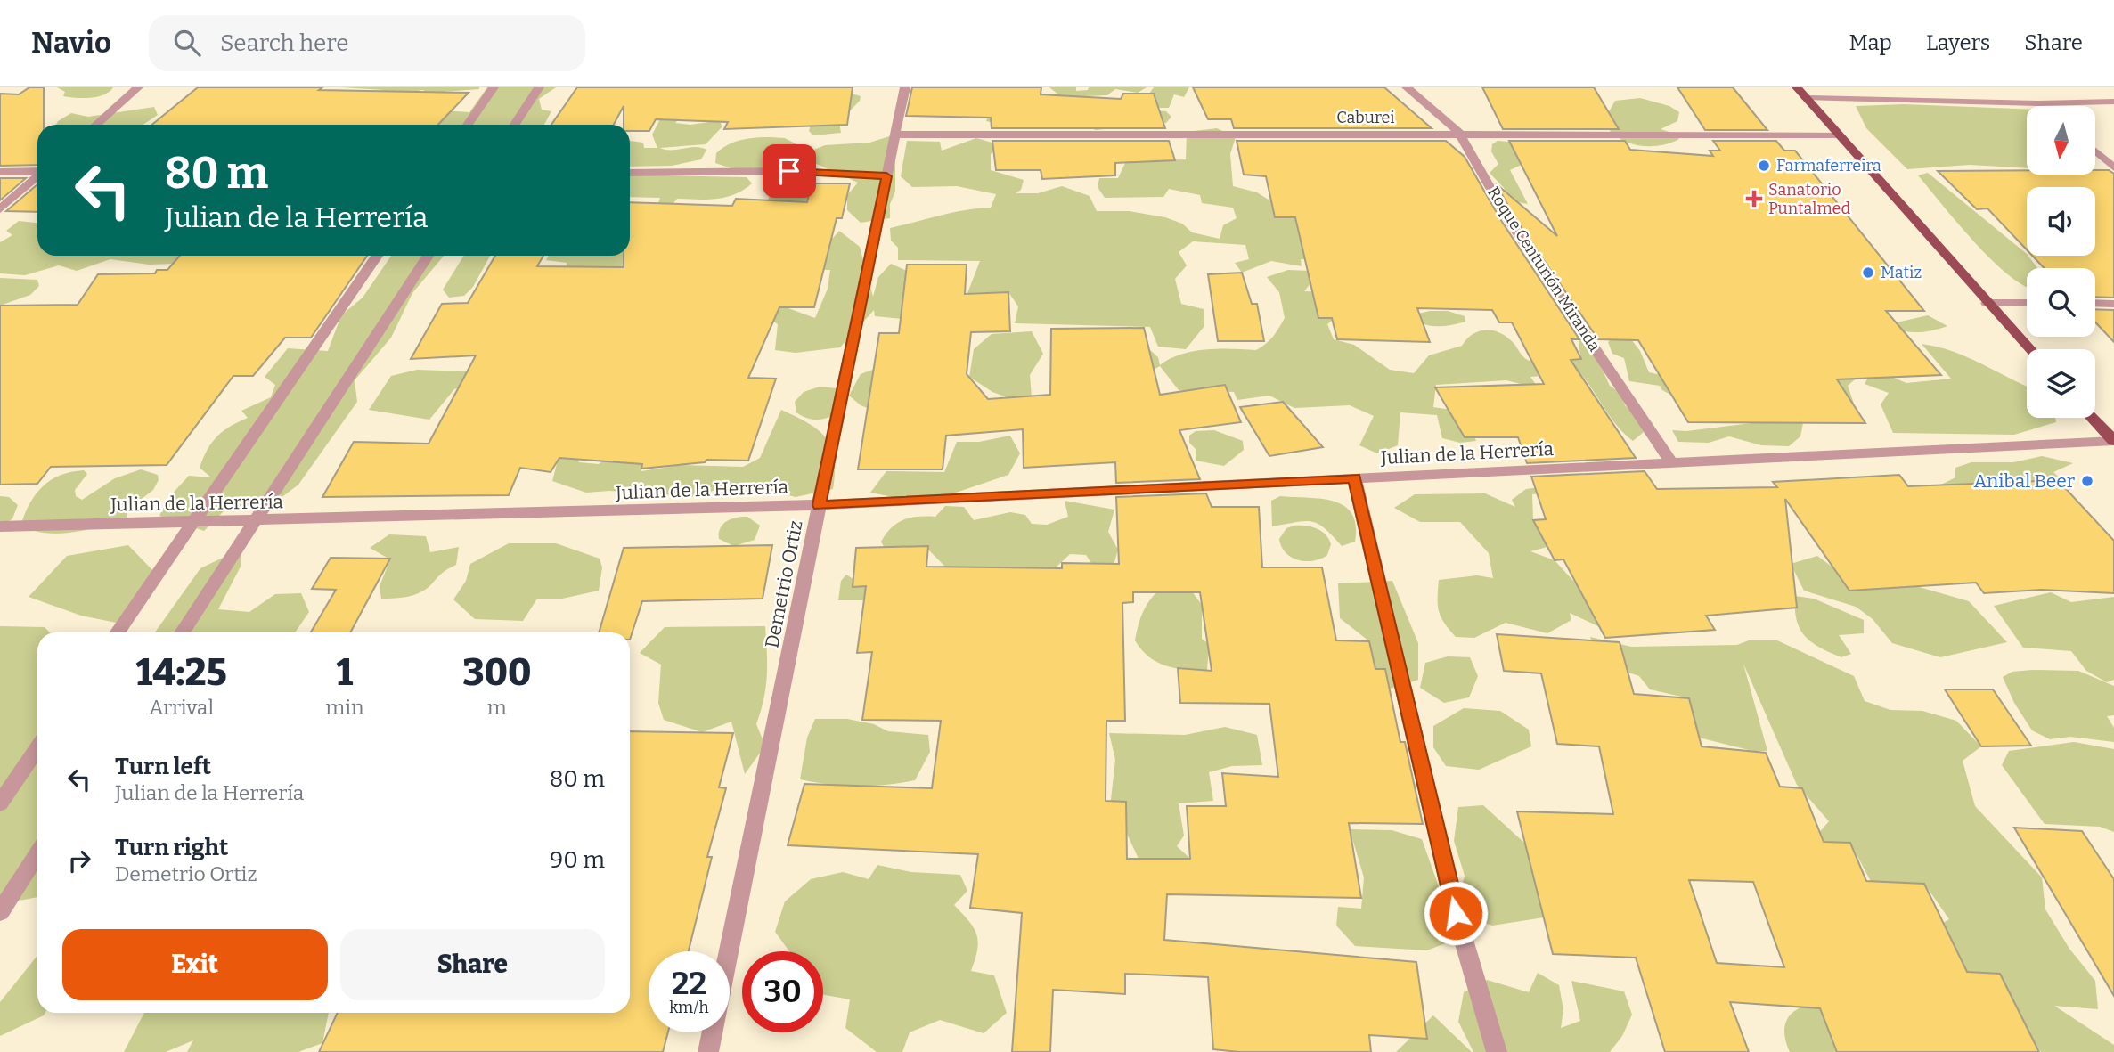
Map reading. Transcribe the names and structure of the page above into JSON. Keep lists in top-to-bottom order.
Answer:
{
  "streets": {
    "street": [
      "Caburei",
      "Roque Centurión Miranda",
      "Julian de la Herrería",
      "Demetrio Ortiz"
    ]
  },
  "crossings": [
    ["Caburei", "Roque Centurión Miranda"],
    ["Caburei", "Demetrio Ortiz"],
    ["Roque Centurión Miranda", "Julian de la Herrería"],
    ["Julian de la Herrería", "Demetrio Ortiz"]
  ],
  "places": {
    "other": ["Farmaferreira", "Matiz", "Anibal Beer"],
    "health": ["Sanatorio Puntalmed"]
  },
  "north": "bottom",
  "page": {
    "header": "Navio",
    "search": "Search here",
    "nav": ["Map", "Layers", "Share"],
    "turn": ["80 m", "Julian de la Herrería"],
    "eta": [
      "14:25",
      "Arrival",
      "1",
      "min",
      "300",
      "m"
    ],
    "list": [
      {
        "name": "Turn left",
        "note": "Julian de la Herrería",
        "value": "80 m"
      },
      {
        "name": "Turn right",
        "note": "Demetrio Ortiz",
        "value": "90 m"
      }
    ],
    "buttons": ["Exit", "Share"],
    "speed": "22 km/h",
    "limit": "30"
  }
}
